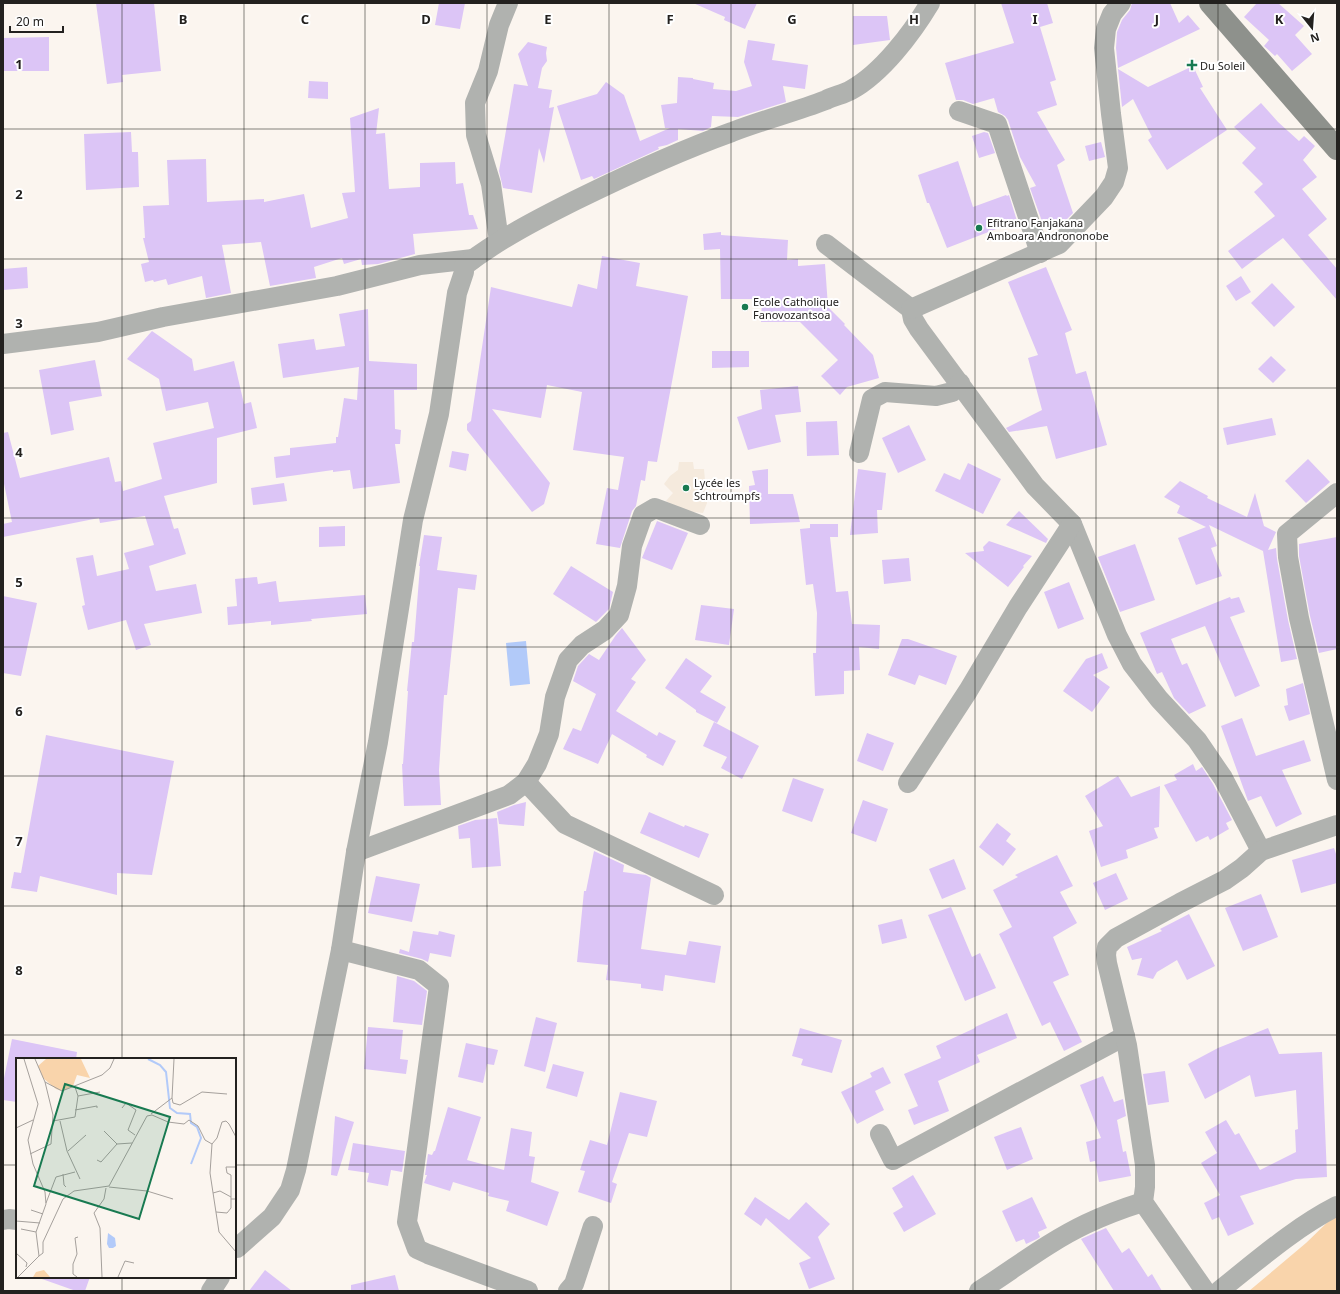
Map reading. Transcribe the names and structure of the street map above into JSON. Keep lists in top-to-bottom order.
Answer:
{
  "places": {
    "health": ["Du Soleil"],
    "other": ["Efitrano Fanjakana Amboara Andrononobe", "Ecole Catholique Fanovozantsoa", "Lycée les Schtroumpfs"]
  },
  "scale_bar": "20 m",
  "north": "bottom",
  "grid": {
    "columns": [
      "B",
      "C",
      "D",
      "E",
      "F",
      "G",
      "H",
      "I",
      "J",
      "K"
    ],
    "rows": [
      "1",
      "2",
      "3",
      "4",
      "5",
      "6",
      "7",
      "8"
    ]
  }
}
